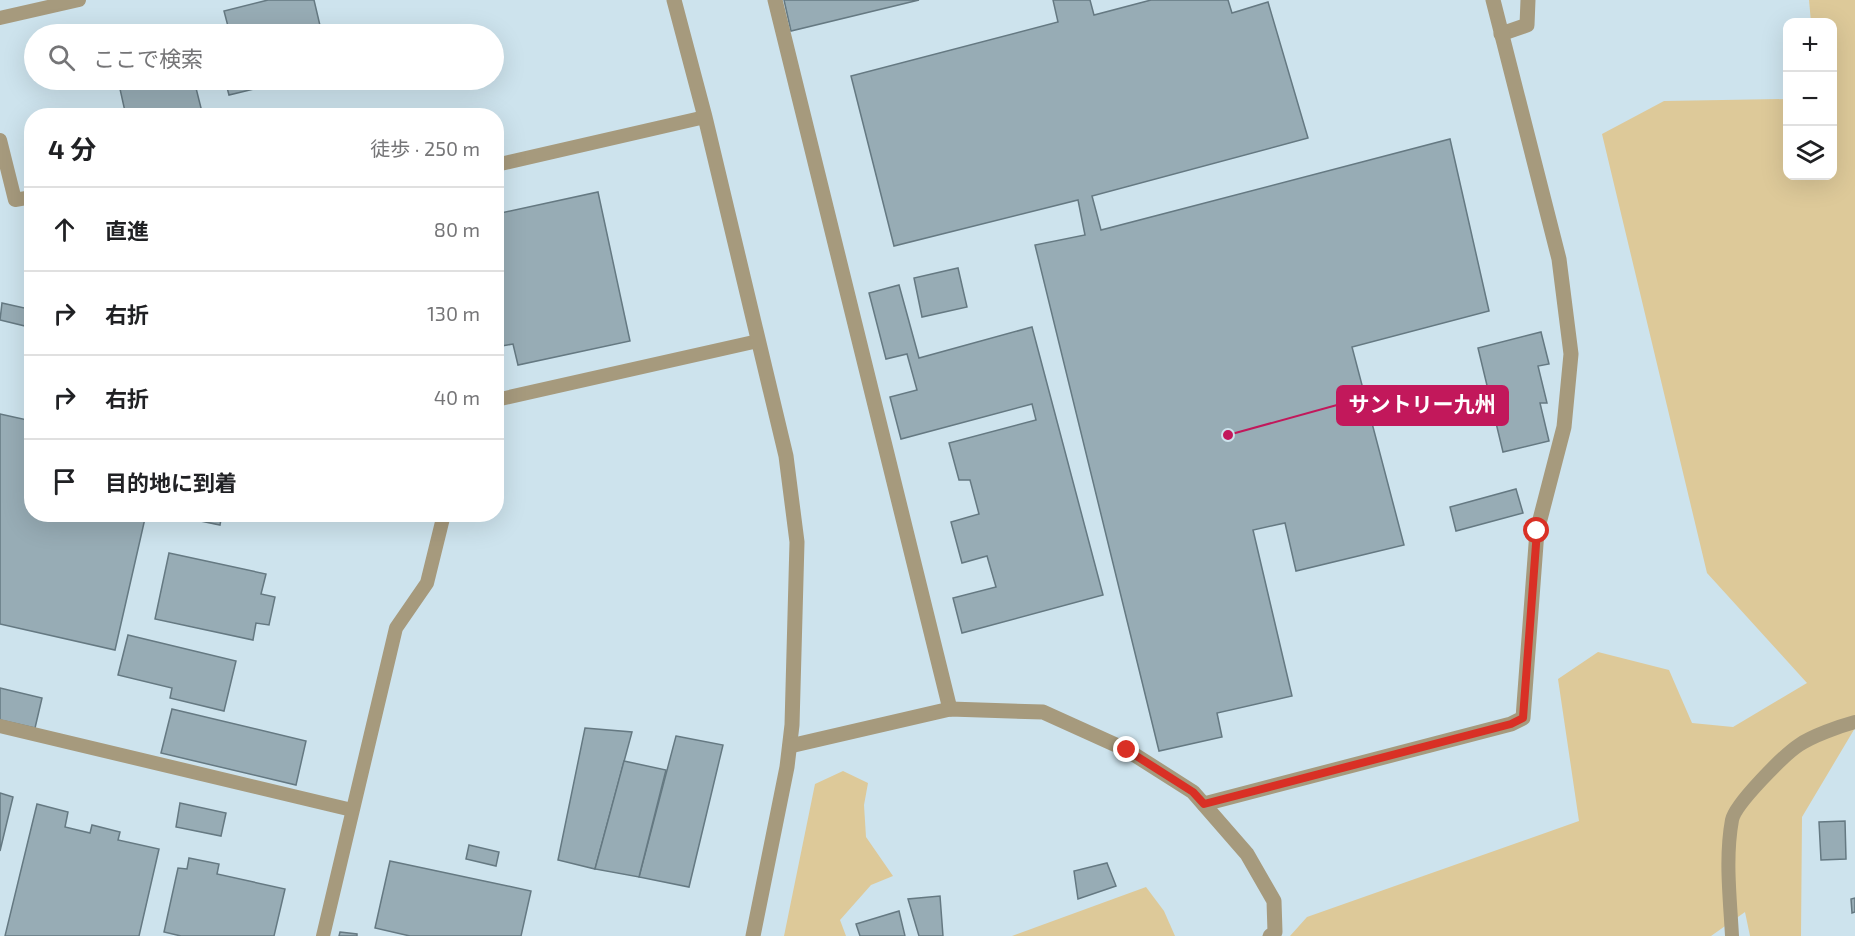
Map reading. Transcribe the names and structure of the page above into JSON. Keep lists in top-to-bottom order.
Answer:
{
  "places": ["サントリー九州"],
  "page": {
    "map_buttons": ["+", "−"],
    "search": "ここで検索",
    "heading": ["4 分", "徒歩 · 250 m"],
    "list": [
      ["直進", "80 m"],
      ["右折", "130 m"],
      ["右折", "40 m"],
      "目的地に到着"
    ]
  }
}
